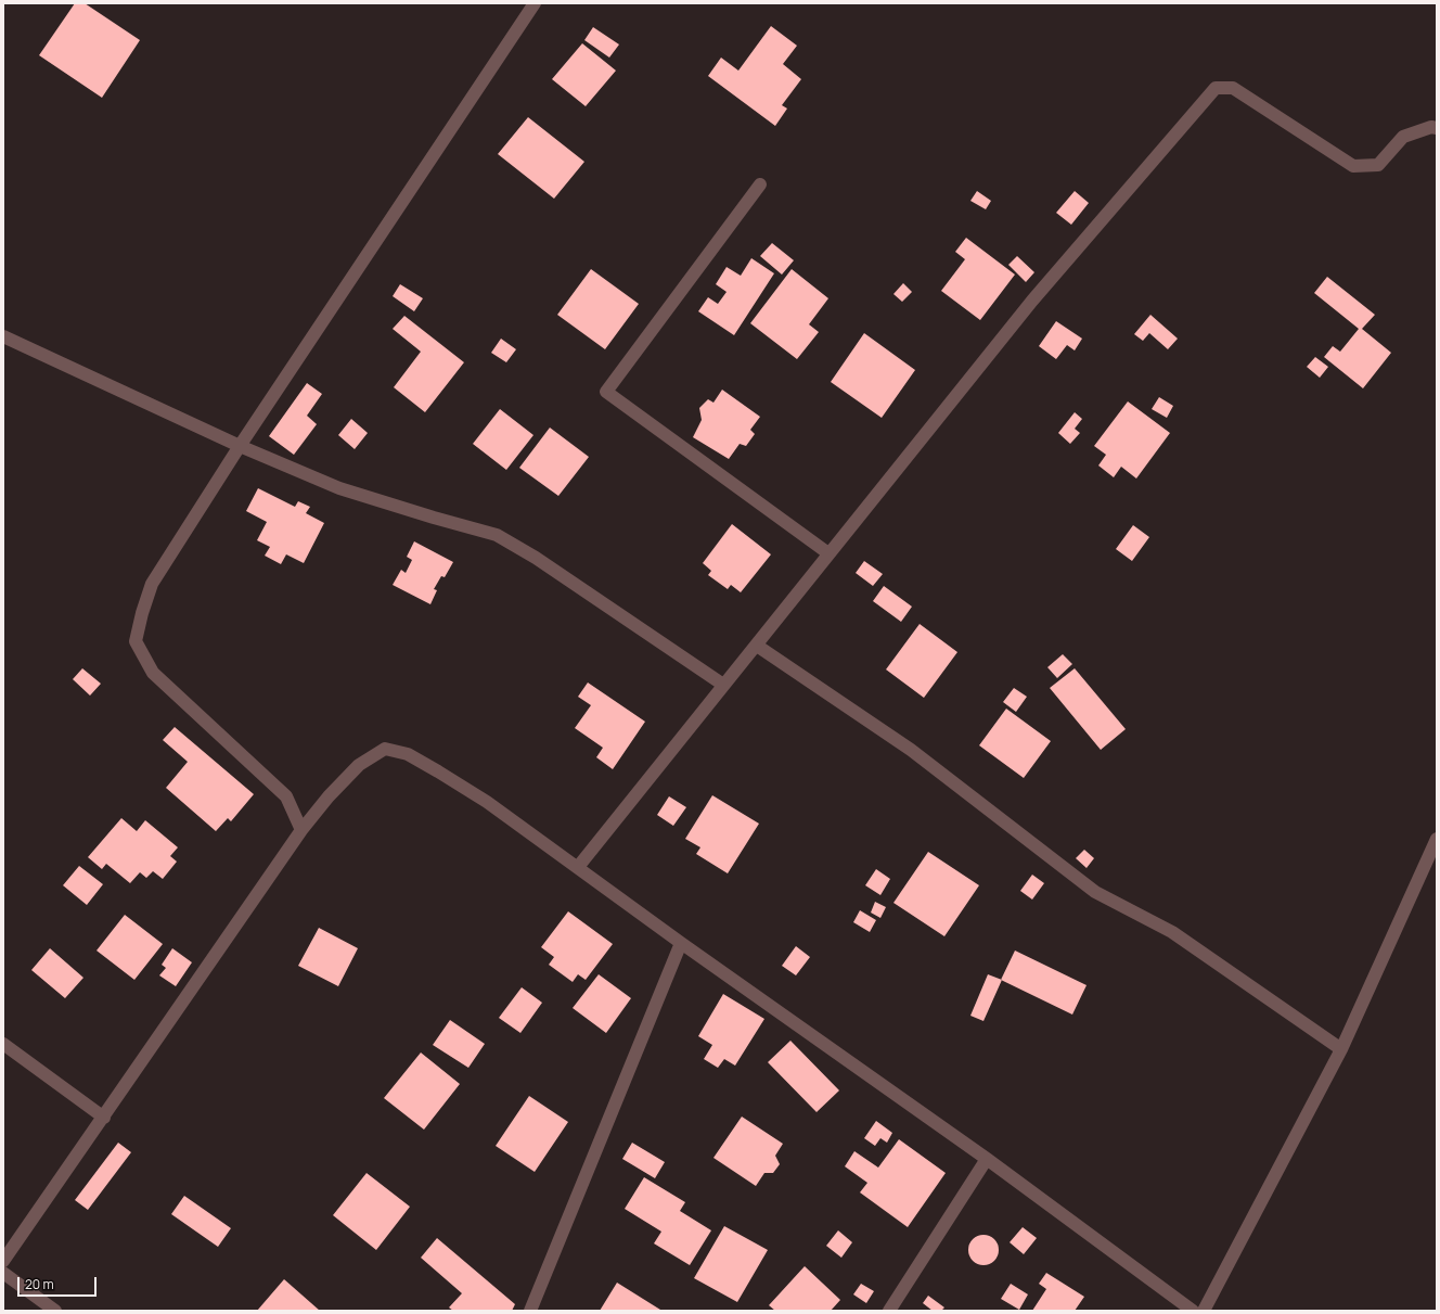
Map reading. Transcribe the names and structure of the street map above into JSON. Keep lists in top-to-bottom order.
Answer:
{
  "scale_bar": "20 m"
}
